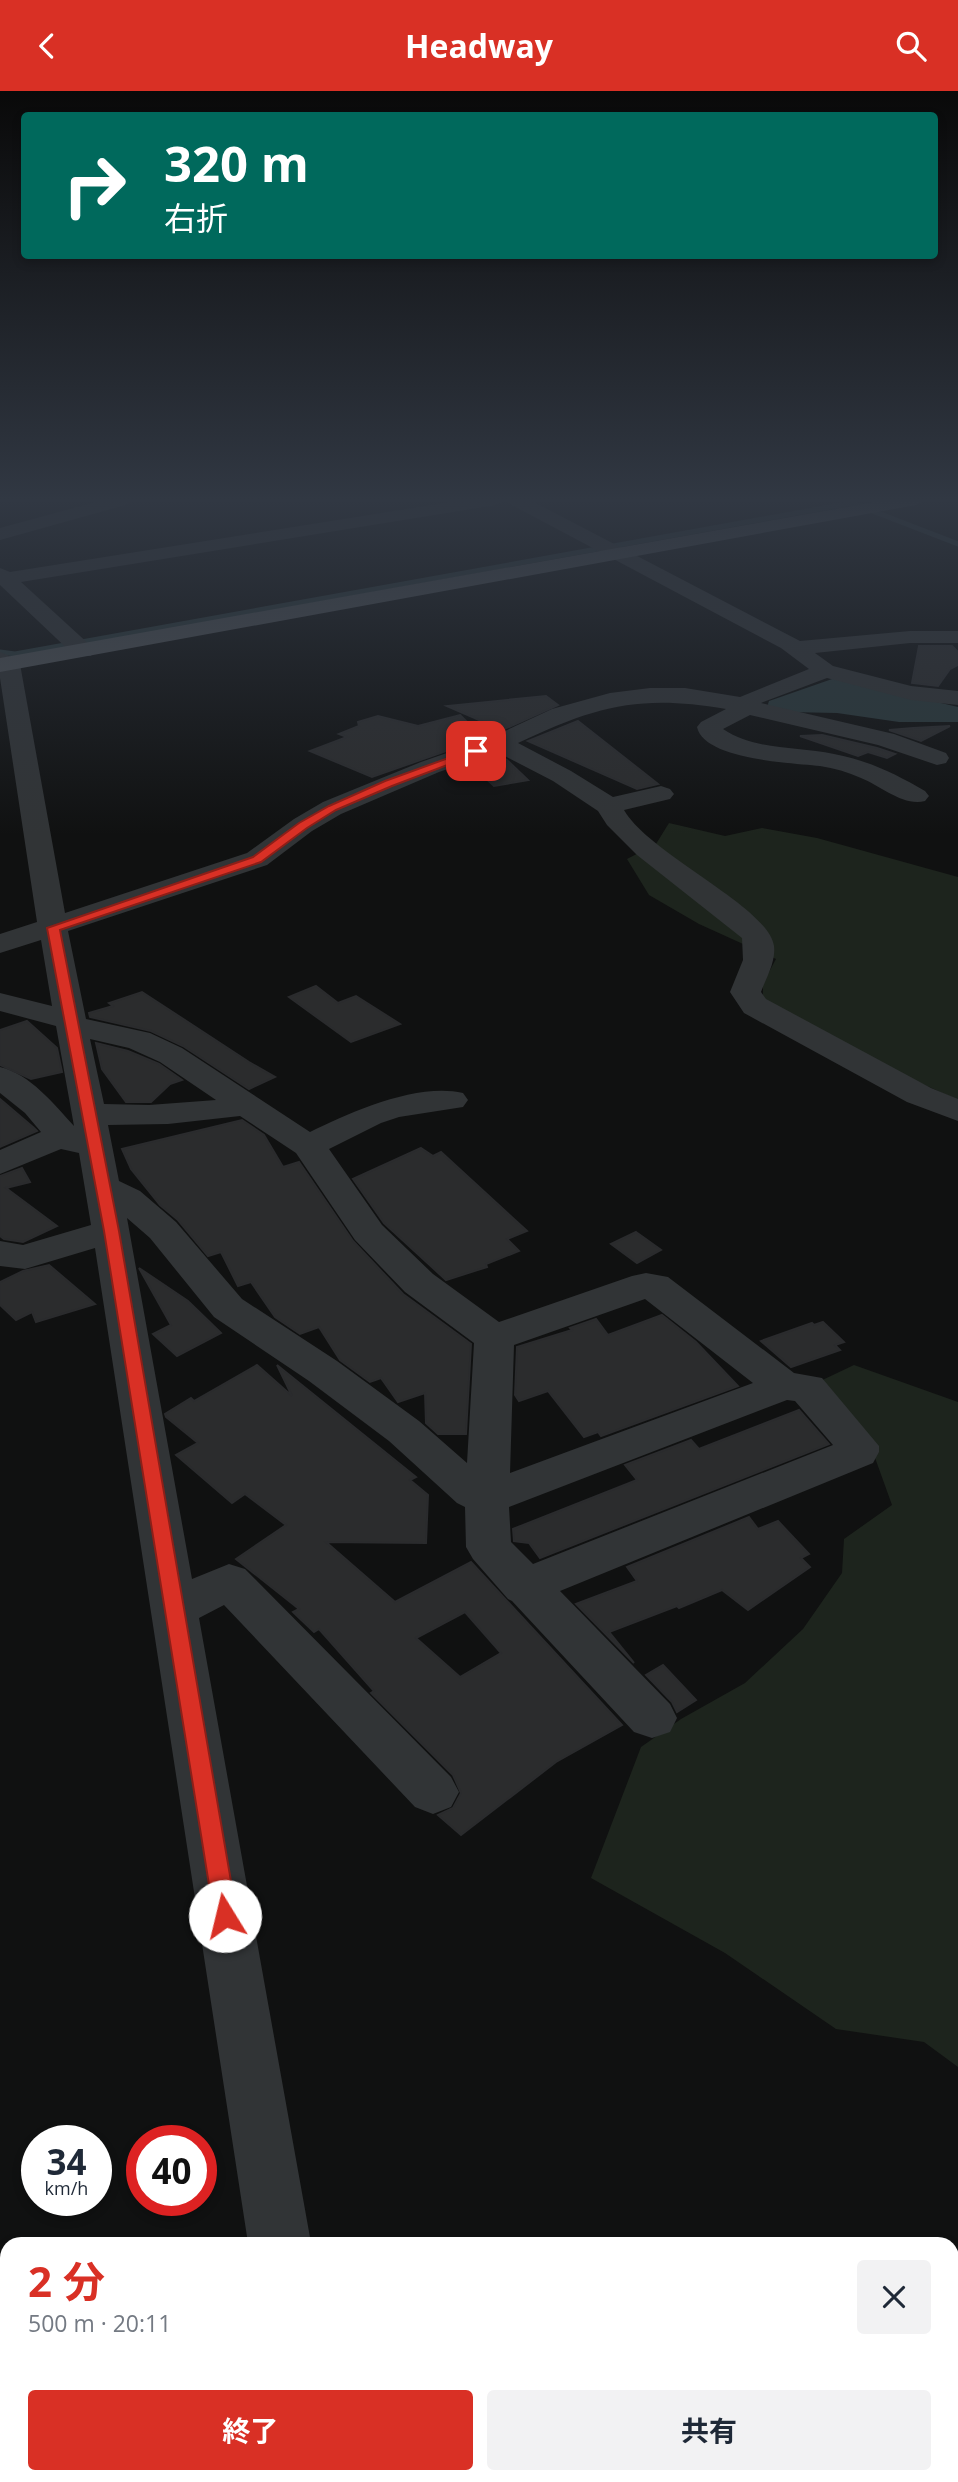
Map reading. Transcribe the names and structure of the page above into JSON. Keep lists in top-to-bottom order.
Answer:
{
  "page": {
    "header": "Headway",
    "turn": ["320 m", "右折"],
    "speed": "34 km/h",
    "limit": "40",
    "heading": ["2 分", "500 m · 20:11"],
    "buttons": ["終了", "共有"]
  }
}
